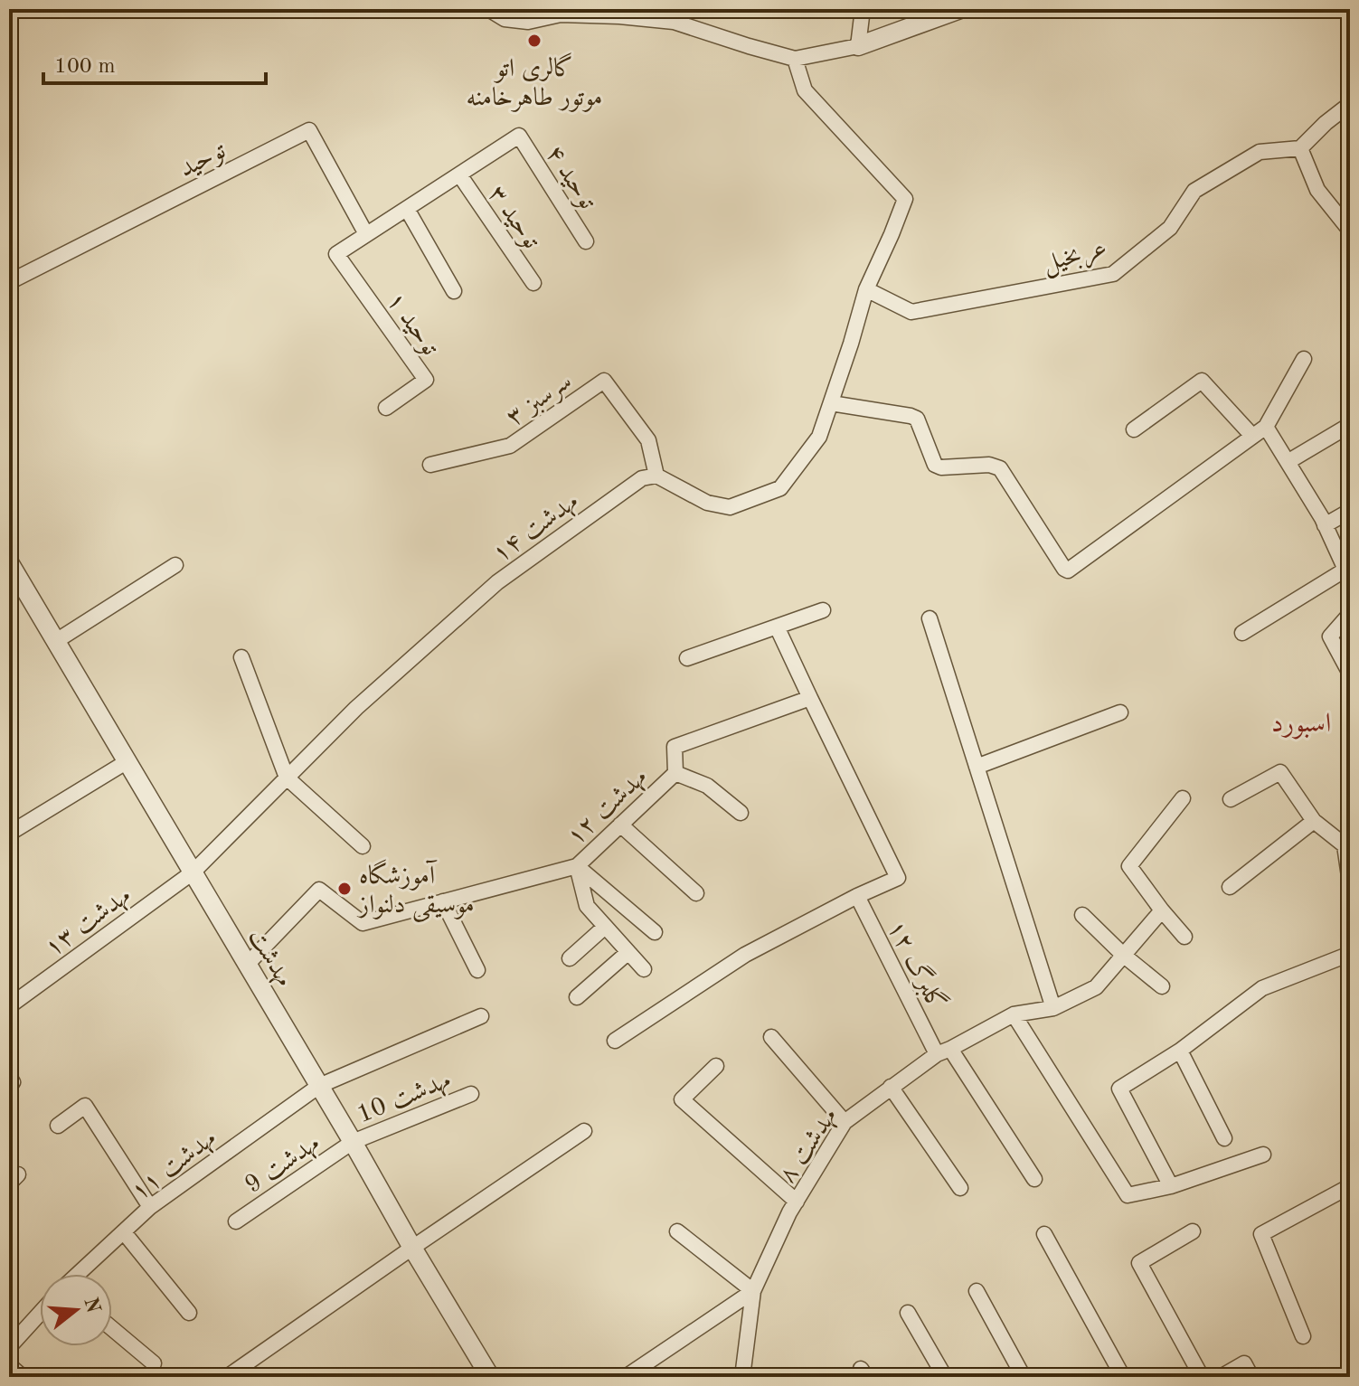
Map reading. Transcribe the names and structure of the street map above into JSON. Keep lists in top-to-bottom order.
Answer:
{
  "streets": {
    "street": [
      "توحید",
      "توحید ۴",
      "توحید ۳",
      "عربخیل",
      "توحید ۱",
      "سرسبز ۳",
      "مهدشت ۱۴",
      "مهدشت ۱۲",
      "مهدشت ۱۳",
      "مهدشت",
      "گلبرگ ١٢",
      "مهدشت 10",
      "مهدشت ۸",
      "مهدشت 9",
      "مهدشت ۱۱"
    ]
  },
  "crossings": [
    ["توحید", "توحید ۱"],
    ["توحید ۴", "توحید ۳"],
    ["سرسبز ۳", "مهدشت ۱۴"],
    ["مهدشت ۱۴", "مهدشت ۱۳"],
    ["مهدشت ۱۴", "مهدشت"],
    ["مهدشت ۱۲", "مهدشت"],
    ["مهدشت ۱۳", "مهدشت"],
    ["مهدشت", "مهدشت 10"],
    ["مهدشت", "مهدشت 9"],
    ["مهدشت", "مهدشت ۱۱"],
    ["گلبرگ ١٢", "مهدشت ۸"],
    ["مهدشت 10", "مهدشت 9"]
  ],
  "districts": ["اسبورد"],
  "places": ["گالری اتو موتور طاهرخامنه", "آموزشگاه موسیقی دلنواز"],
  "scale_bar": "100 m",
  "north": "right"
}
